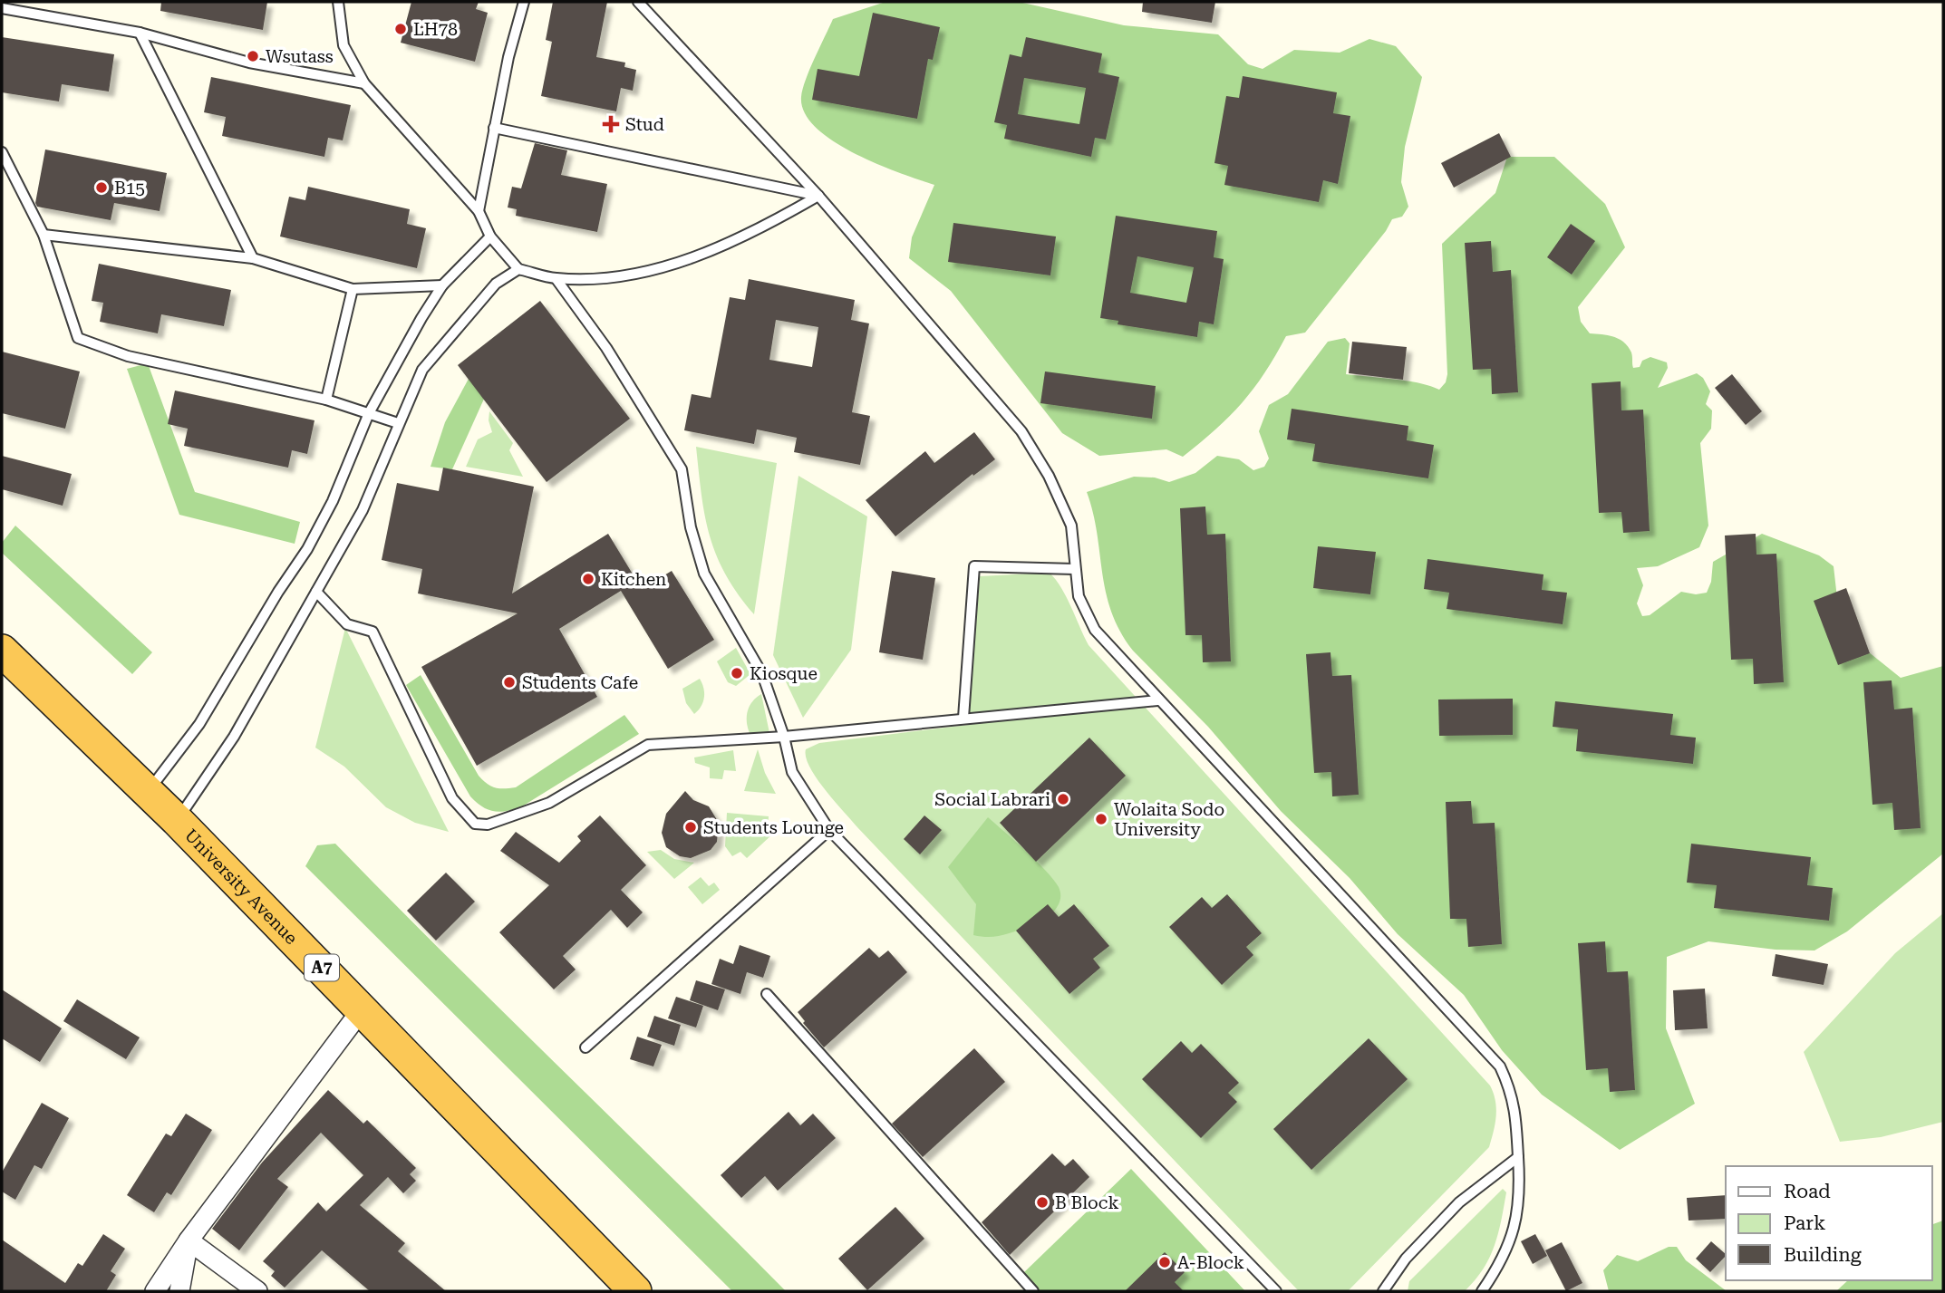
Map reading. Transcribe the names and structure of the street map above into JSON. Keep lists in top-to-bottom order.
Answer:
{
  "streets": {
    "highway": ["University Avenue", "A7"]
  },
  "places": {
    "other": [
      "LH78",
      "Wsutass",
      "B15",
      "Kitchen",
      "Kiosque",
      "Students Cafe",
      "Social Labrari",
      "Wolaita Sodo University",
      "Students Lounge",
      "B Block",
      "A-Block"
    ],
    "health": ["Stud"]
  },
  "legend": ["Road", "Park", "Building"]
}
